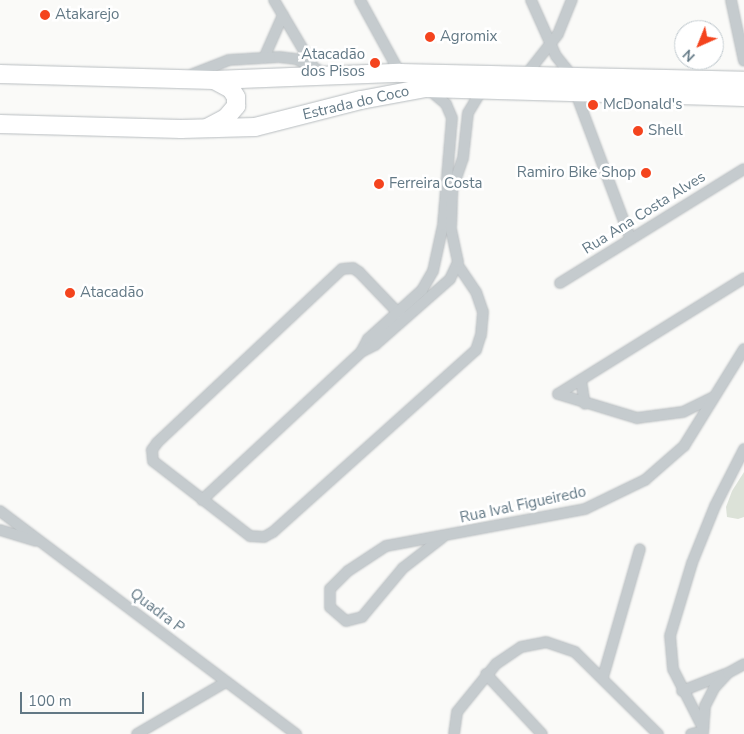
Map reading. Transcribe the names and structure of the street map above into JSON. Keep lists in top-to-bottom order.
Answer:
{
  "streets": {
    "highway": ["Estrada do Coco"],
    "street": ["Rua Ana Costa Alves", "Rua Ival Figueiredo", "Quadra P"]
  },
  "places": [
    "Atakarejo",
    "Agromix",
    "Atacadão dos Pisos",
    "McDonald's",
    "Shell",
    "Ramiro Bike Shop",
    "Ferreira Costa",
    "Atacadão"
  ],
  "scale_bar": "100 m",
  "north": "bottom left"
}
